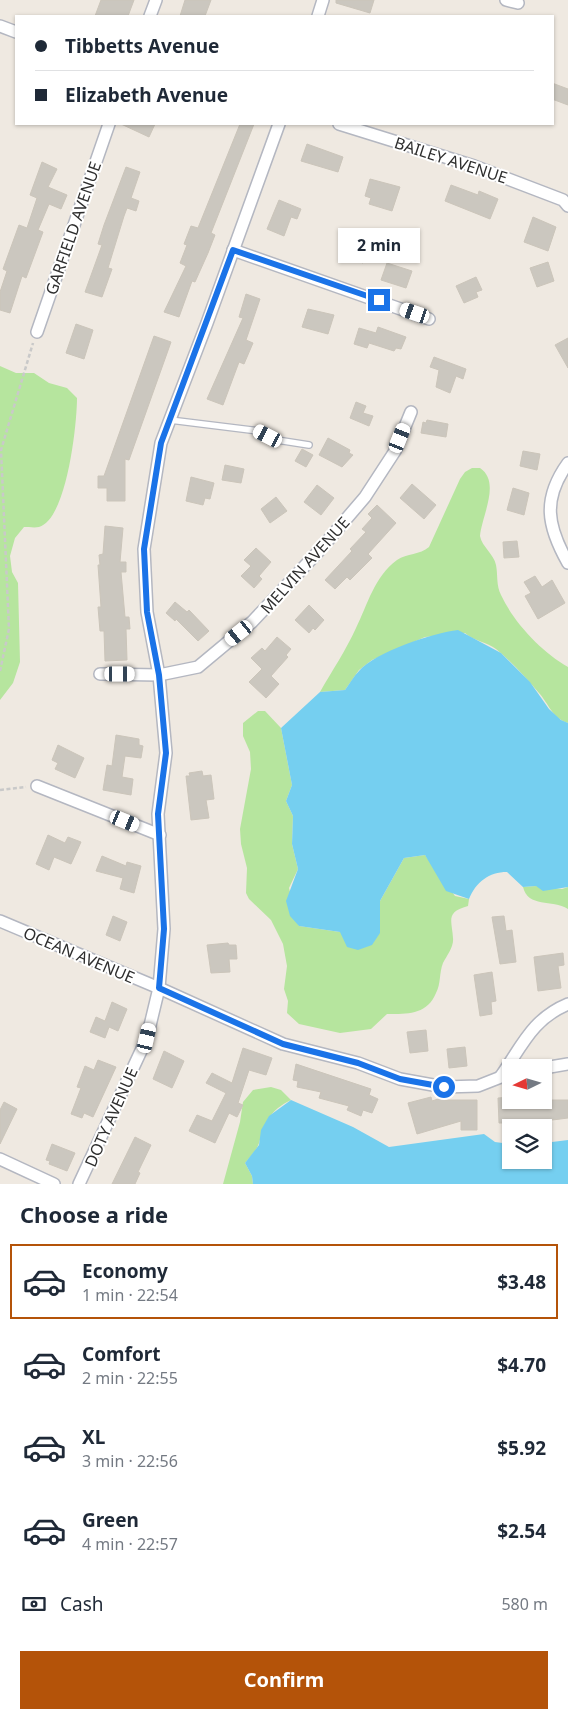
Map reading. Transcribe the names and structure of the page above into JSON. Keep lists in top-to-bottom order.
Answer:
{
  "streets": {
    "street": [
      "BAILEY AVENUE",
      "GARFIELD AVENUE",
      "MELVIN AVENUE",
      "OCEAN AVENUE",
      "DOTY AVENUE"
    ]
  },
  "crossings": [
    ["MELVIN AVENUE", "DOTY AVENUE"],
    ["OCEAN AVENUE", "DOTY AVENUE"]
  ],
  "north": "left",
  "page": {
    "banner": ["Tibbetts Avenue", "Elizabeth Avenue"],
    "bubble": "2 min",
    "heading": "Choose a ride",
    "list": [
      {
        "name": "Economy",
        "note": "1 min · 22:54",
        "value": "$3.48"
      },
      {
        "name": "Comfort",
        "note": "2 min · 22:55",
        "value": "$4.70"
      },
      {
        "name": "XL",
        "note": "3 min · 22:56",
        "value": "$5.92"
      },
      {
        "name": "Green",
        "note": "4 min · 22:57",
        "value": "$2.54"
      }
    ],
    "pay": ["Cash", "580 m"],
    "buttons": "Confirm"
  }
}
